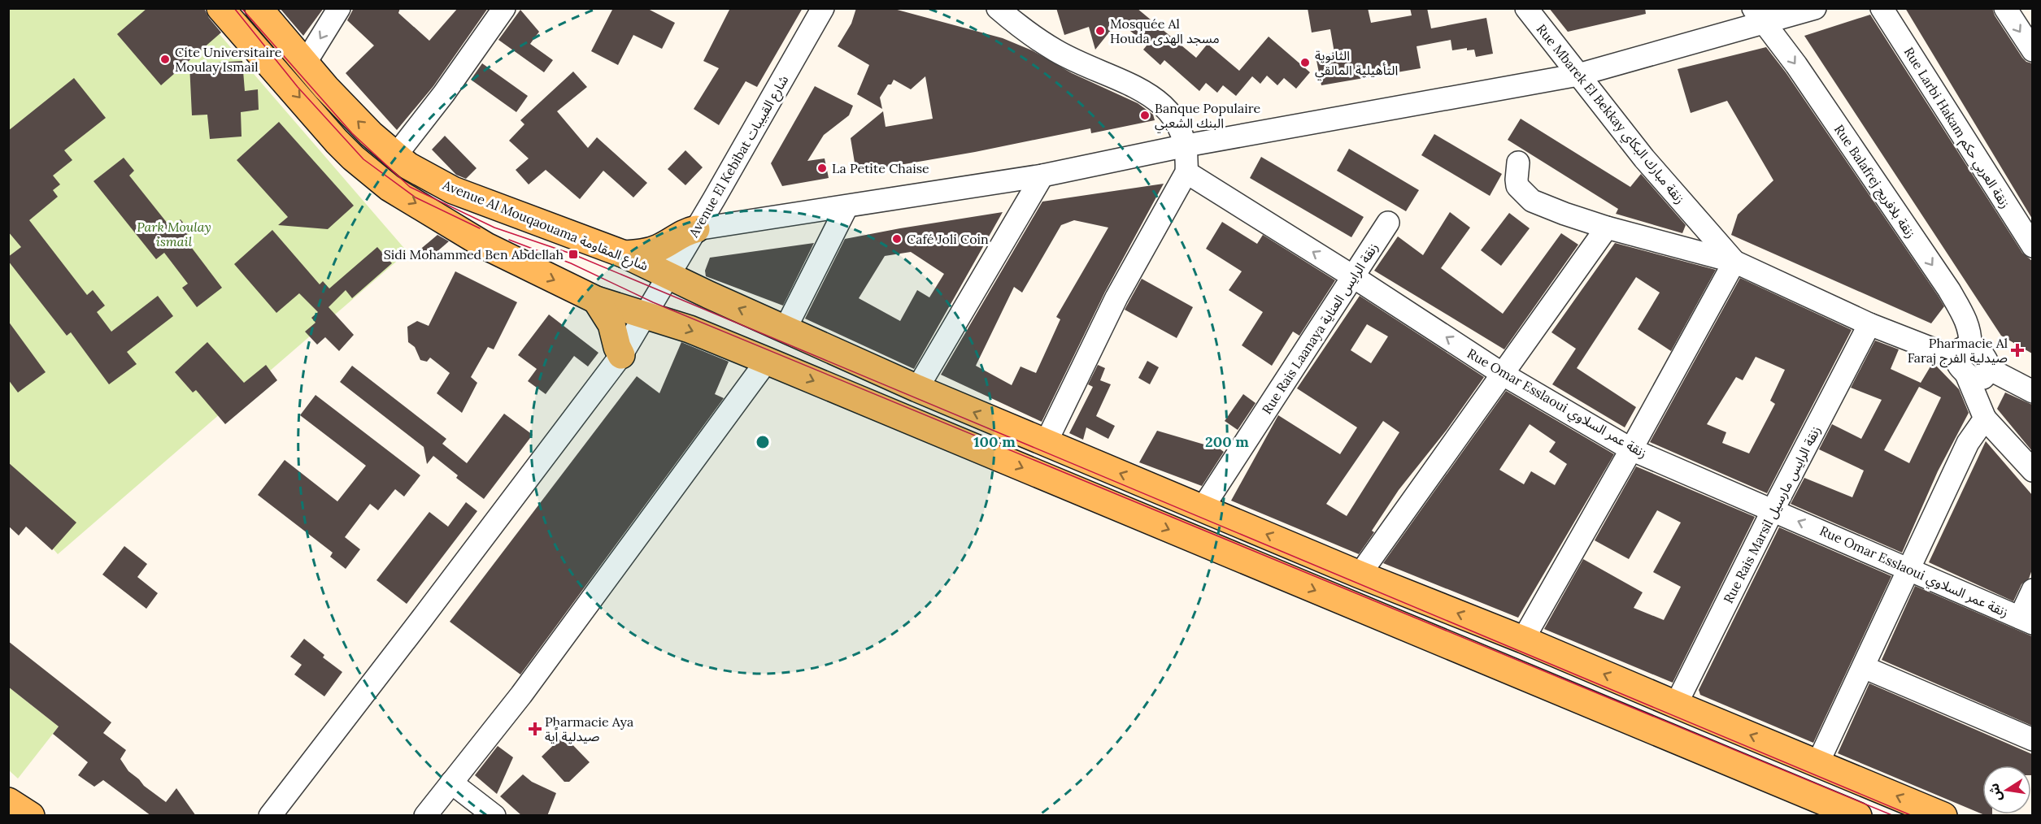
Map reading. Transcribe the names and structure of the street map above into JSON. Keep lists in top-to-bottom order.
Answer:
{
  "streets": {
    "main road": ["Avenue Al Mouqaouama شارع المقاومة"],
    "street": [
      "Rue Mbarek El Bekkay زنقة مبارك البكاي",
      "Rue Larbi Hakam زنقة العربي حكم",
      "Avenue El Kebibat شارع القبيبات",
      "Rue Balafrej زنقة بلافريج",
      "Rue Rais Laanaya زنقة الرايس العناية",
      "Rue Omar Esslaoui زنقة عمر السلاوي",
      "Rue Rais Marsil زنقة الرايس مارسيل"
    ]
  },
  "crossings": [
    ["Avenue El Kebibat شارع القبيبات", "Avenue Al Mouqaouama شارع المقاومة"],
    ["Avenue Al Mouqaouama شارع المقاومة", "Rue Rais Laanaya زنقة الرايس العناية"],
    ["Avenue Al Mouqaouama شارع المقاومة", "Rue Rais Marsil زنقة الرايس مارسيل"],
    ["Rue Rais Laanaya زنقة الرايس العناية", "Rue Omar Esslaoui زنقة عمر السلاوي"],
    ["Rue Omar Esslaoui زنقة عمر السلاوي", "Rue Rais Marsil زنقة الرايس مارسيل"]
  ],
  "one_way": ["Rue Balafrej زنقة بلافريج", "Rue Omar Esslaoui زنقة عمر السلاوي"],
  "parks": ["Park Moulay ismail"],
  "places": {
    "other": [
      "Mosquée Al Houda مسجد الهدى",
      "Cite Universitaire Moulay Ismail",
      "الثانوية التأهيلية المالقي",
      "Banque Populaire البنك الشعبي",
      "La Petite Chaise",
      "Café Joli Coin"
    ],
    "transit": ["Sidi Mohammed Ben Abdellah"],
    "health": ["Pharmacie Al Faraj صيدلية الفرج", "Pharmacie Aya صيدلية اًية"]
  },
  "north": "left",
  "rings": ["100 m", "200 m"]
}
